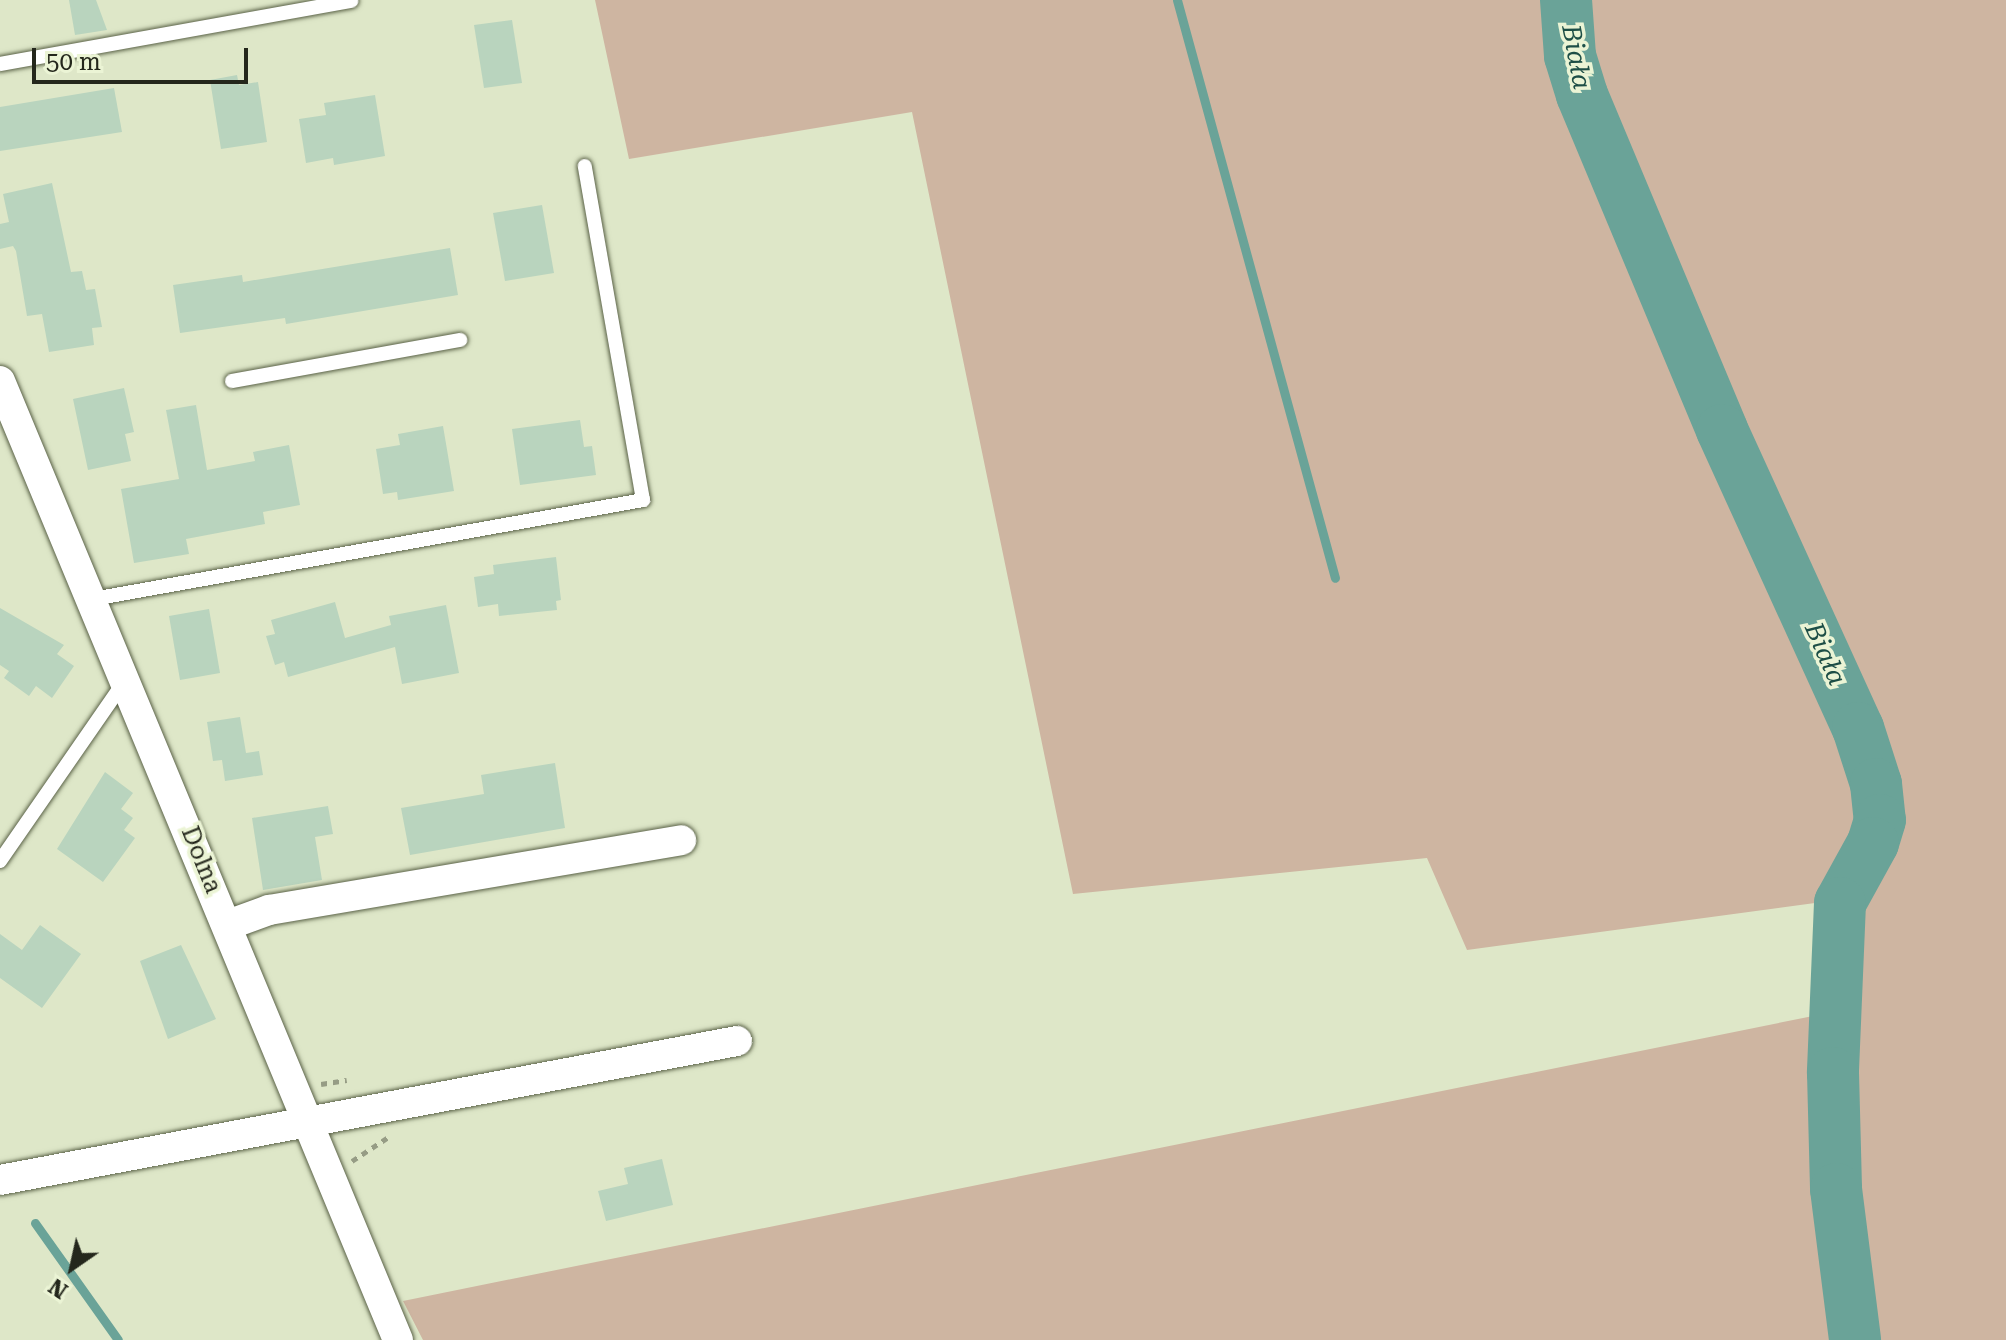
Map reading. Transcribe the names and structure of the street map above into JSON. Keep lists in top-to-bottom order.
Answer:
{
  "streets": {
    "street": ["Dolna"]
  },
  "water": ["Biała"],
  "scale_bar": "50 m",
  "north": "bottom left"
}
